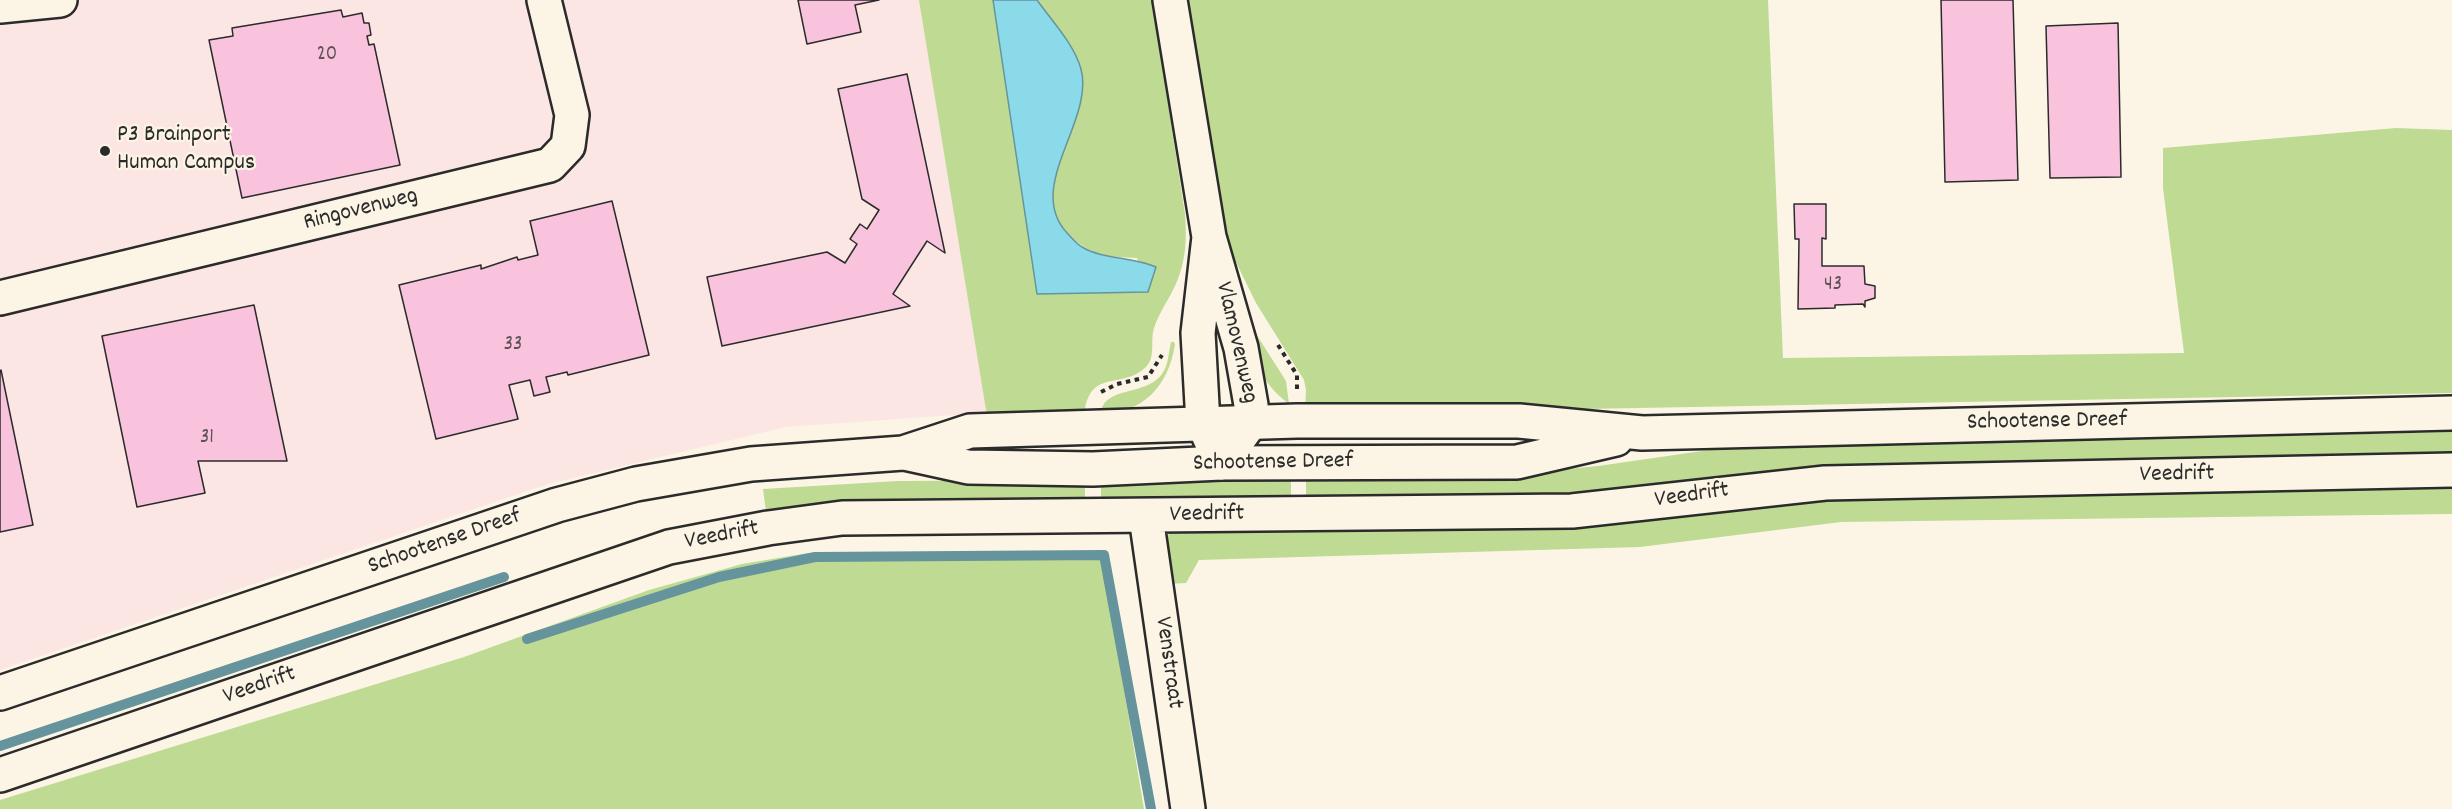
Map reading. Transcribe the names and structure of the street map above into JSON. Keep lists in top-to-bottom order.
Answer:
{
  "streets": {
    "street": [
      "Ringovenweg",
      "Vlamovenweg",
      "Schootense Dreef",
      "Veedrift",
      "Venstraat"
    ]
  },
  "crossings": [
    ["Vlamovenweg", "Schootense Dreef"],
    ["Veedrift", "Venstraat"]
  ],
  "places": ["P3 Brainport Human Campus"],
  "house_numbers": [
    "20",
    "43",
    "33",
    "31"
  ]
}
